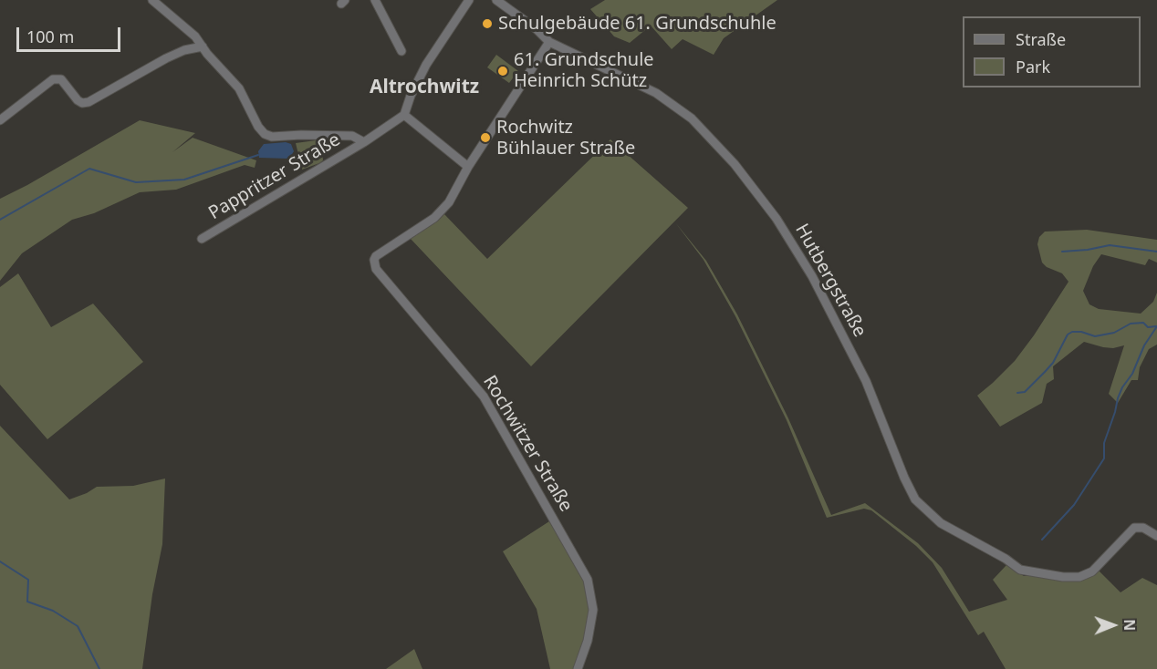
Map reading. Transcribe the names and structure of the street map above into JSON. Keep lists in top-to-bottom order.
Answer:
{
  "streets": {
    "street": ["Pappritzer Straße", "Hutbergstraße", "Rochwitzer Straße"]
  },
  "districts": ["Altrochwitz"],
  "places": ["Schulgebäude 61. Grundschuhle", "61. Grundschule Heinrich Schütz", "Rochwitz Bühlauer Straße"],
  "legend": ["Straße", "Park"],
  "scale_bar": "100 m",
  "north": "right"
}
